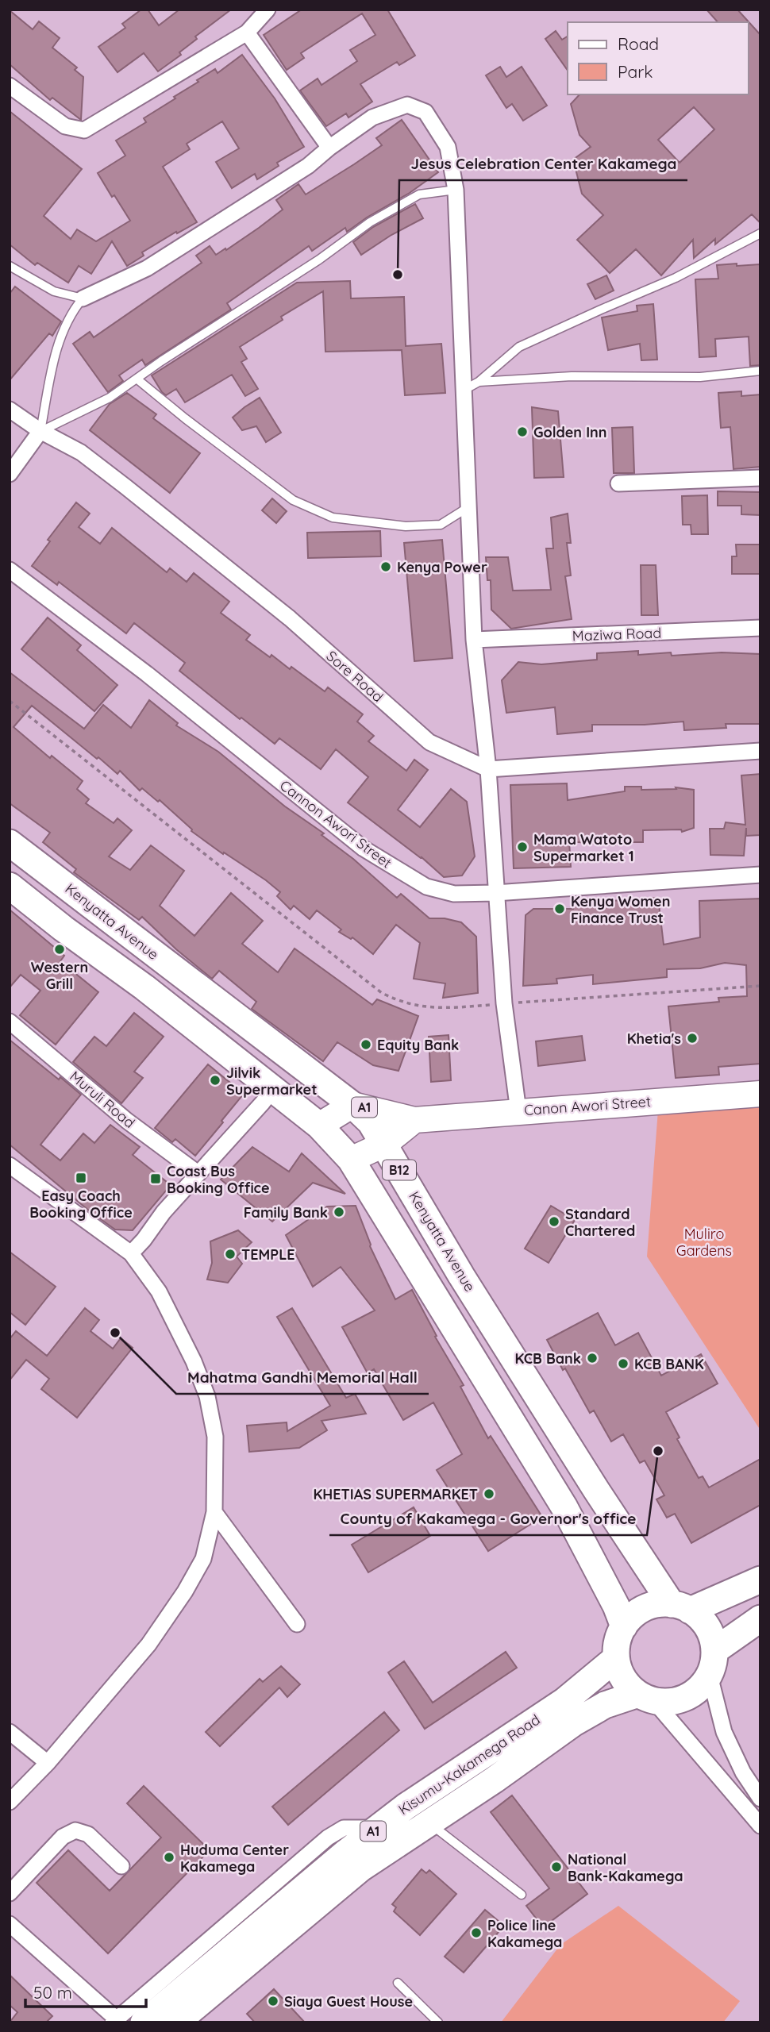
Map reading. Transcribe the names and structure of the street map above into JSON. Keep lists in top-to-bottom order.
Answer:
{
  "streets": {
    "highway": [
      "Kenyatta Avenue",
      "A1",
      "B12",
      "Kisumu-Kakamega Road"
    ],
    "main road": ["Canon Awori Street"],
    "street": [
      "Maziwa Road",
      "Sore Road",
      "Cannon Awori Street",
      "Muruli Road"
    ]
  },
  "crossings": [
    ["Kenyatta Avenue", "Canon Awori Street"],
    ["Kenyatta Avenue", "A1"],
    ["Kenyatta Avenue", "B12"],
    ["Kenyatta Avenue", "Kisumu-Kakamega Road"],
    ["Canon Awori Street", "A1"],
    ["A1", "B12"],
    ["B12", "Kisumu-Kakamega Road"]
  ],
  "parks": ["Muliro Gardens"],
  "places": {
    "other": [
      "Jesus Celebration Center Kakamega",
      "Golden Inn",
      "Kenya Power",
      "Mama Watoto Supermarket 1",
      "Kenya Women Finance Trust",
      "Western Grill",
      "Khetia's",
      "Equity Bank",
      "Jilvik Supermarket",
      "Family Bank",
      "Standard Chartered",
      "TEMPLE",
      "Mahatma Gandhi Memorial Hall",
      "KCB Bank",
      "KCB BANK",
      "County of Kakamega - Governor's office",
      "KHETIAS SUPERMARKET",
      "Huduma Center Kakamega",
      "National Bank-Kakamega",
      "Police line Kakamega",
      "Siaya Guest House"
    ],
    "transit": ["Easy Coach Booking Office", "Coast Bus Booking Office"]
  },
  "legend": ["Road", "Park"],
  "scale_bar": "50 m"
}
